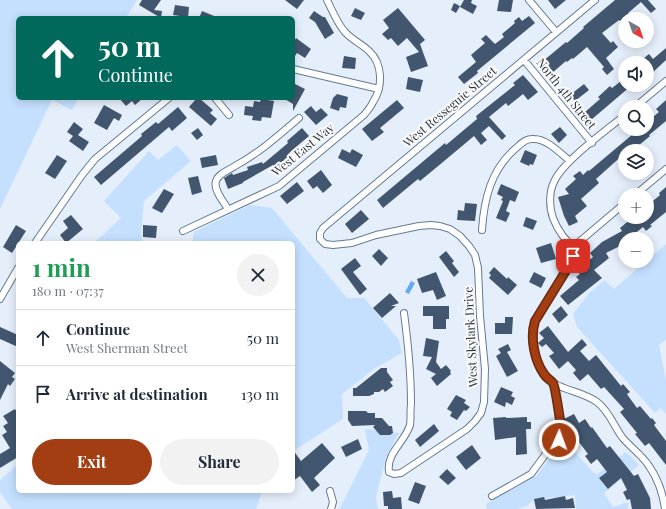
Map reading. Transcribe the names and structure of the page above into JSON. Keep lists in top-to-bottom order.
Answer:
{
  "streets": {
    "street": [
      "North 4th Street",
      "West Resseguie Street",
      "West East Way",
      "West Skylark Drive"
    ]
  },
  "crossings": [
    ["North 4th Street", "West Resseguie Street"],
    ["West Resseguie Street", "West Skylark Drive"]
  ],
  "north": "bottom right",
  "page": {
    "map_buttons": ["+", "−"],
    "turn": ["50 m", "Continue"],
    "heading": ["1 min", "180 m · 07:37"],
    "list": [
      {
        "name": "Continue",
        "note": "West Sherman Street",
        "value": "50 m"
      },
      {
        "name": "Arrive at destination",
        "value": "130 m"
      }
    ],
    "buttons": ["Exit", "Share"]
  }
}
